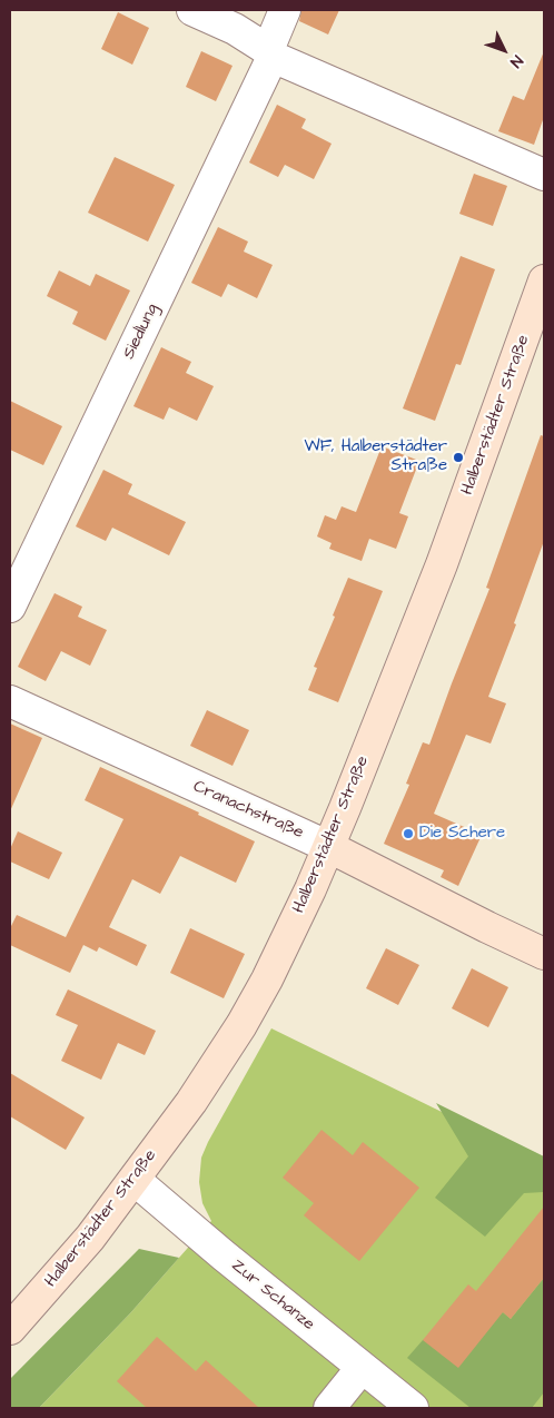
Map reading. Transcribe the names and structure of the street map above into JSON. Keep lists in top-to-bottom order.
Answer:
{
  "streets": {
    "main road": ["Halberstädter Straße", "Cranachstraße"],
    "street": ["Siedlung", "Zur Schanze"]
  },
  "crossings": [
    ["Halberstädter Straße", "Cranachstraße"],
    ["Halberstädter Straße", "Zur Schanze"]
  ],
  "places": ["WF, Halberstädter Straße", "Die Schere"],
  "north": "bottom right"
}
